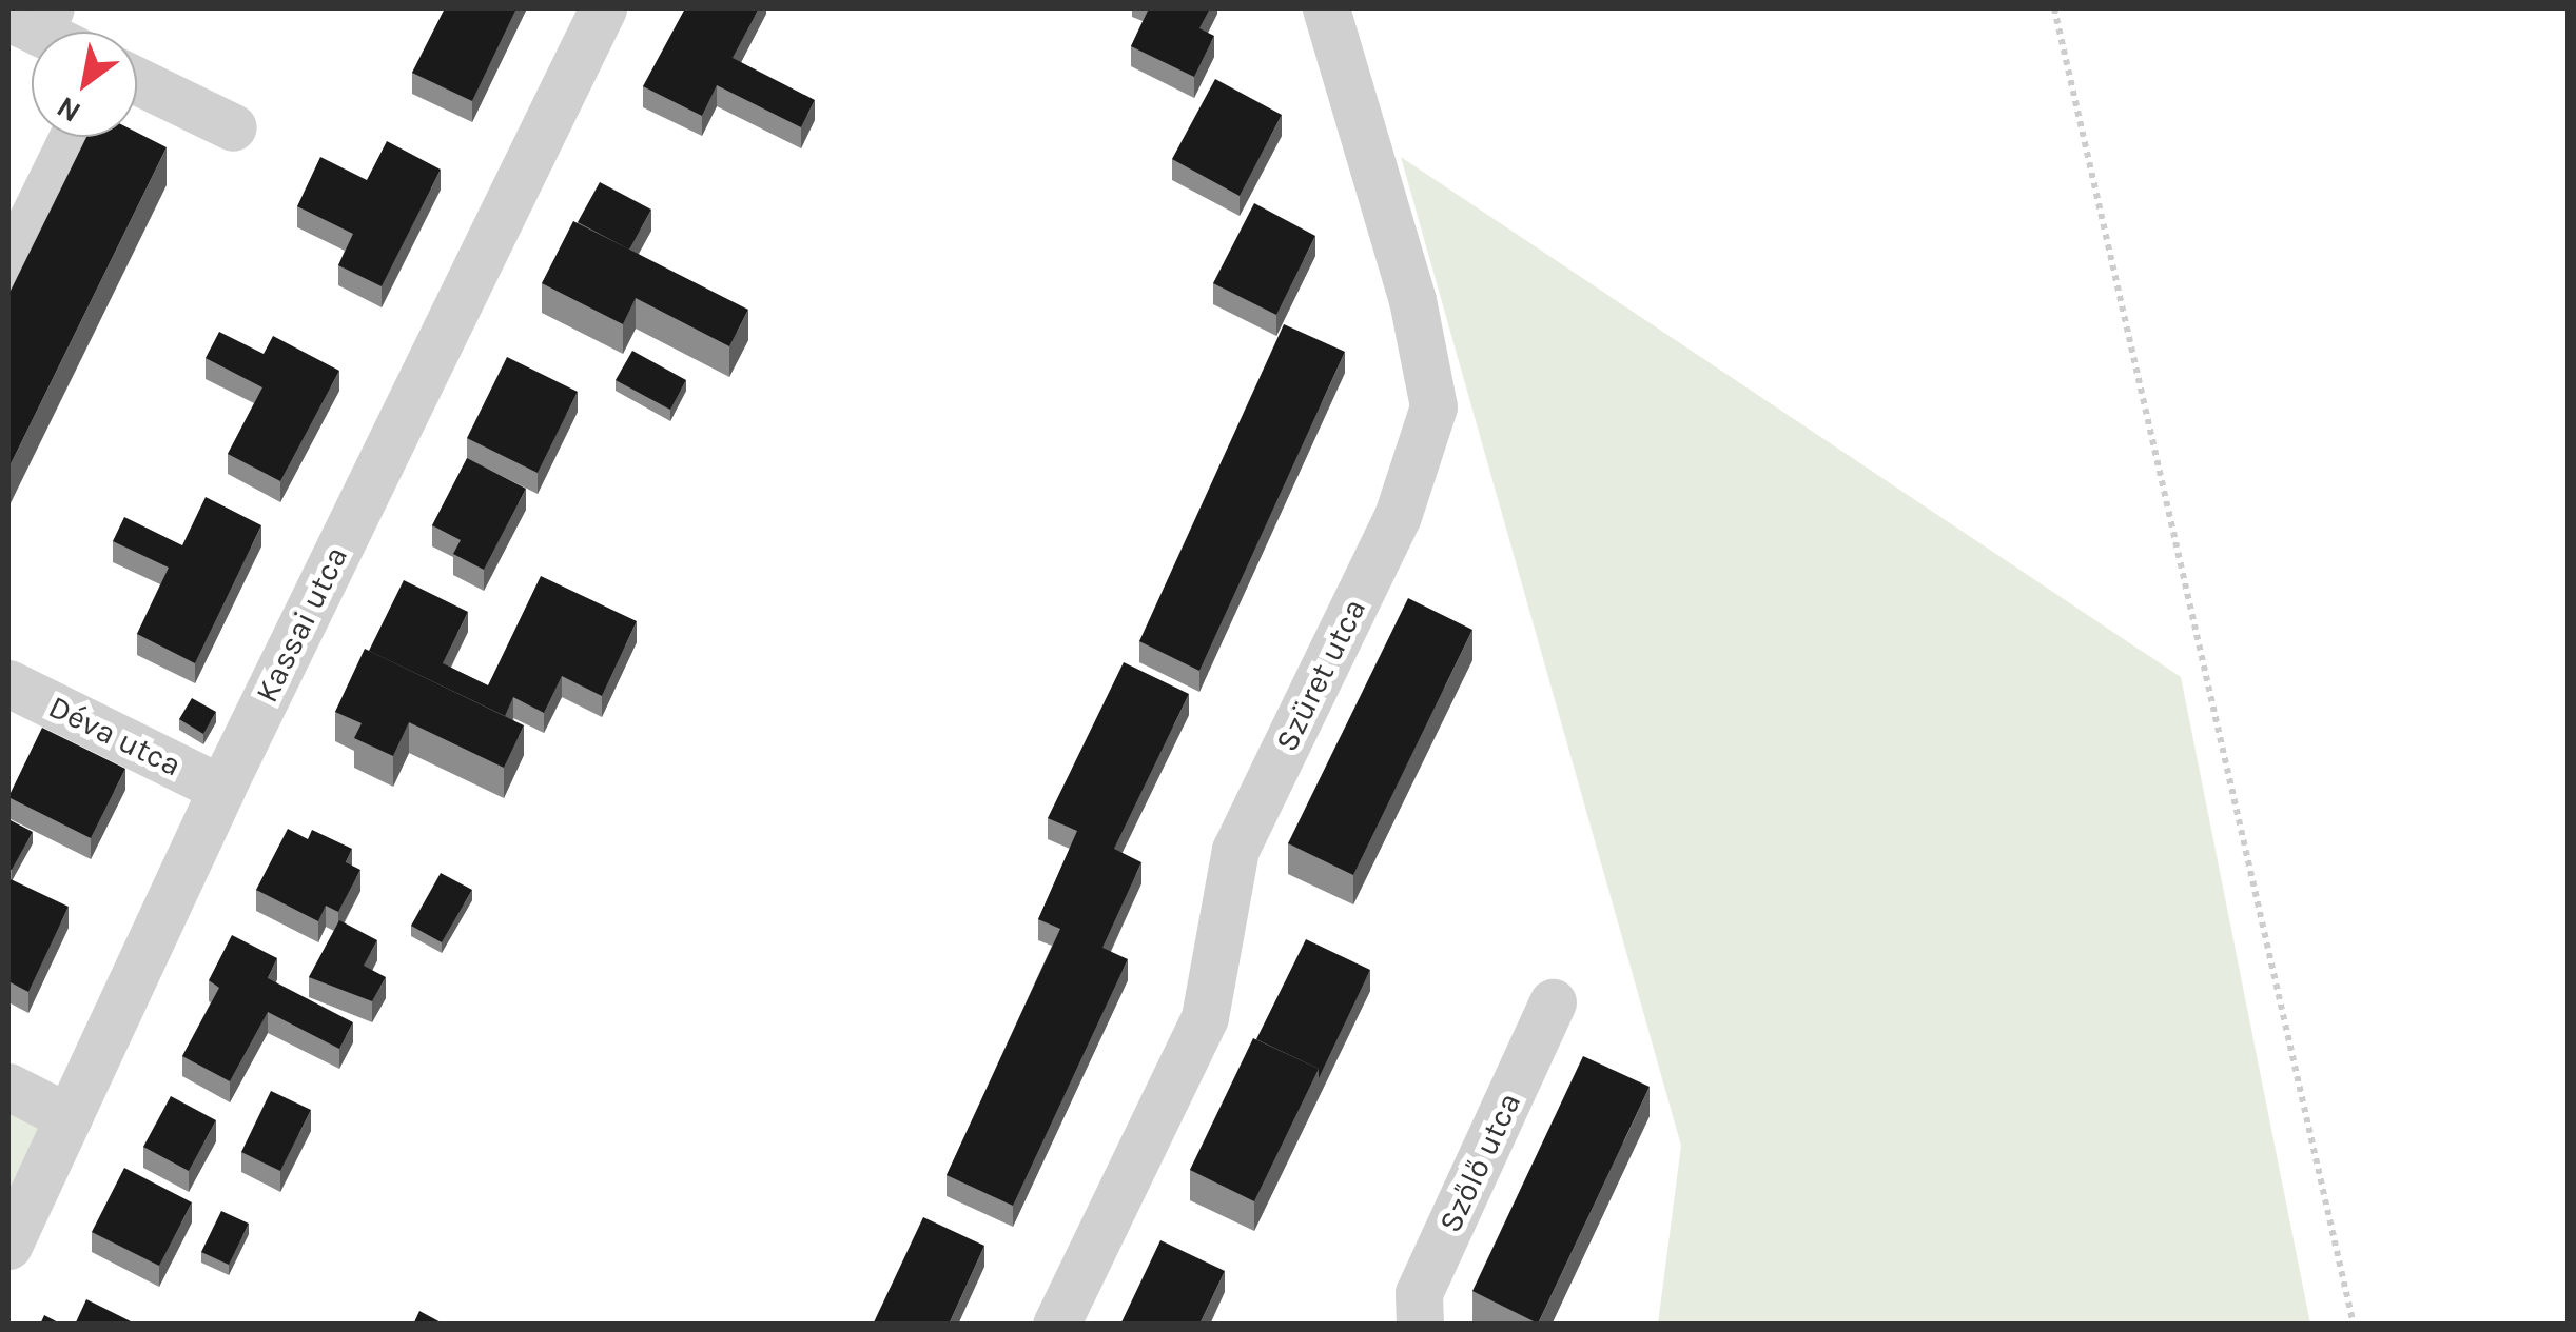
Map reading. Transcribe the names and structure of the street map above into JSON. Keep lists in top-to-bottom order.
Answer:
{
  "streets": {
    "street": [
      "Kassai utca",
      "Szüret utca",
      "Déva utca",
      "Szőlő utca"
    ]
  },
  "crossings": [
    ["Kassai utca", "Déva utca"]
  ],
  "north": "bottom left"
}
